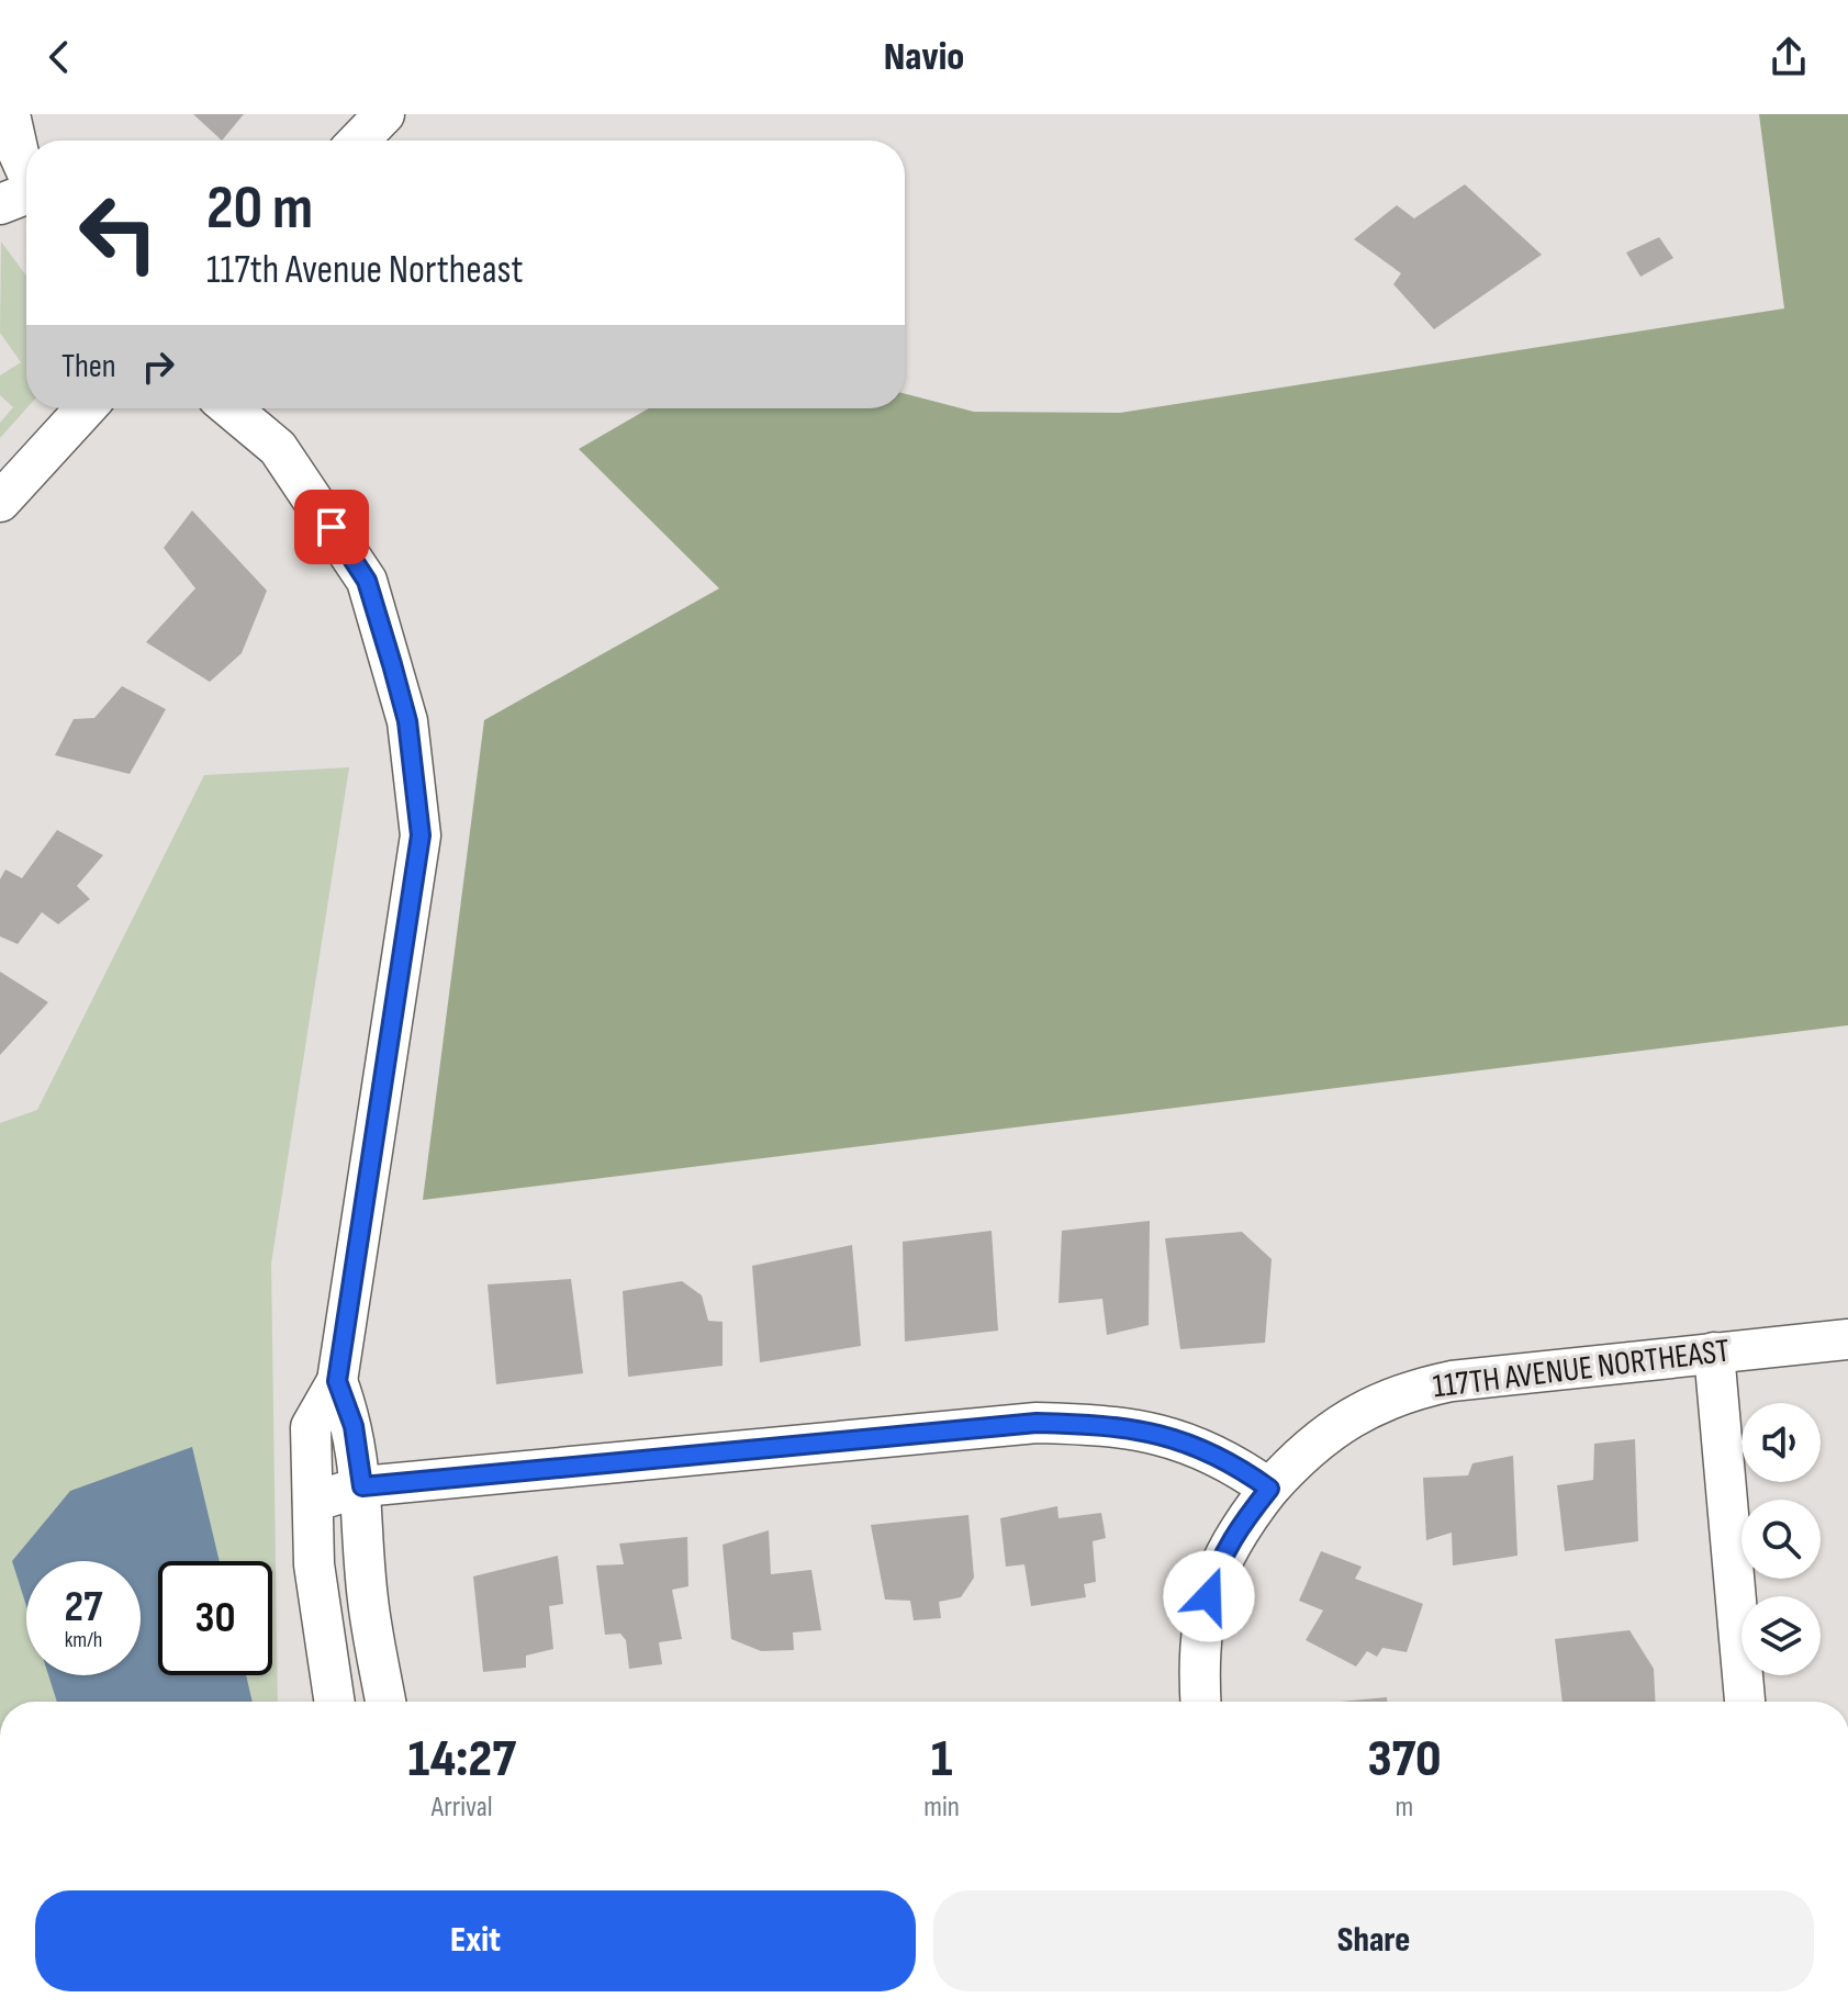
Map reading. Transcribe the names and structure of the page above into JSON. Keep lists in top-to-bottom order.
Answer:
{
  "streets": {
    "street": ["117TH AVENUE NORTHEAST"]
  },
  "page": {
    "header": "Navio",
    "turn": ["20 m", "117th Avenue Northeast"],
    "then": "Then",
    "speed": "27 km/h",
    "limit": "30",
    "eta": [
      "14:27",
      "Arrival",
      "1",
      "min",
      "370",
      "m"
    ],
    "buttons": ["Exit", "Share"]
  }
}
